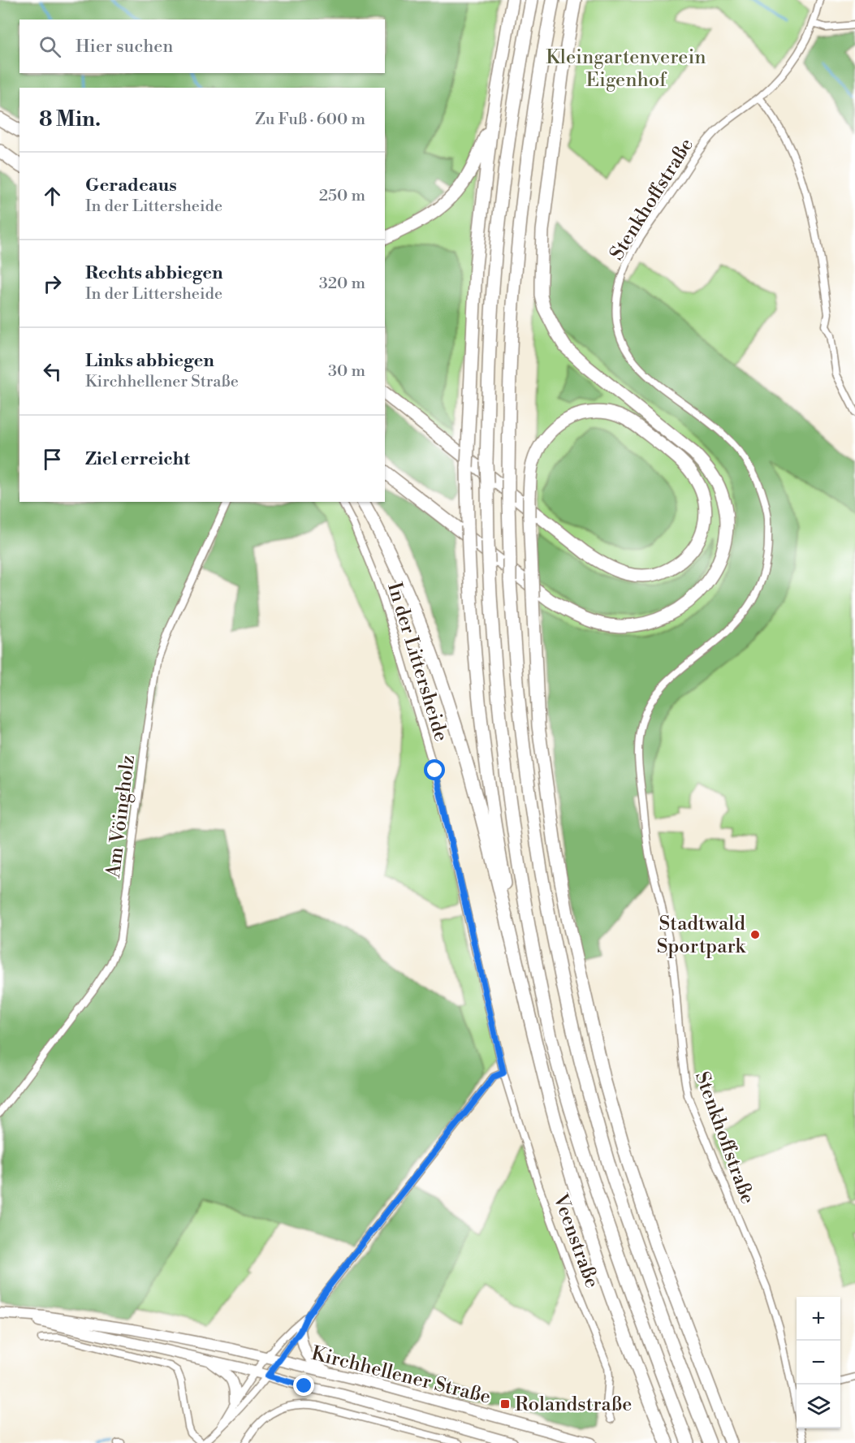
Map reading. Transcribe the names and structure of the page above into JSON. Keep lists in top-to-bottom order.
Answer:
{
  "streets": {
    "main road": ["Kirchhellener Straße"],
    "street": [
      "Stenkhoffstraße",
      "In der Littersheide",
      "Am Vöingholz",
      "Veenstraße"
    ]
  },
  "crossings": [
    ["In der Littersheide", "Veenstraße"]
  ],
  "parks": ["Kleingartenverein Eigenhof"],
  "places": {
    "other": ["Stadtwald Sportpark"],
    "transit": ["Rolandstraße"]
  },
  "page": {
    "search": "Hier suchen",
    "heading": ["8 Min.", "Zu Fuß · 600 m"],
    "list": [
      ["Geradeaus", "In der Littersheide", "250 m"],
      ["Rechts abbiegen", "In der Littersheide", "320 m"],
      ["Links abbiegen", "Kirchhellener Straße", "30 m"],
      "Ziel erreicht"
    ],
    "map_buttons": ["+", "−"]
  }
}
